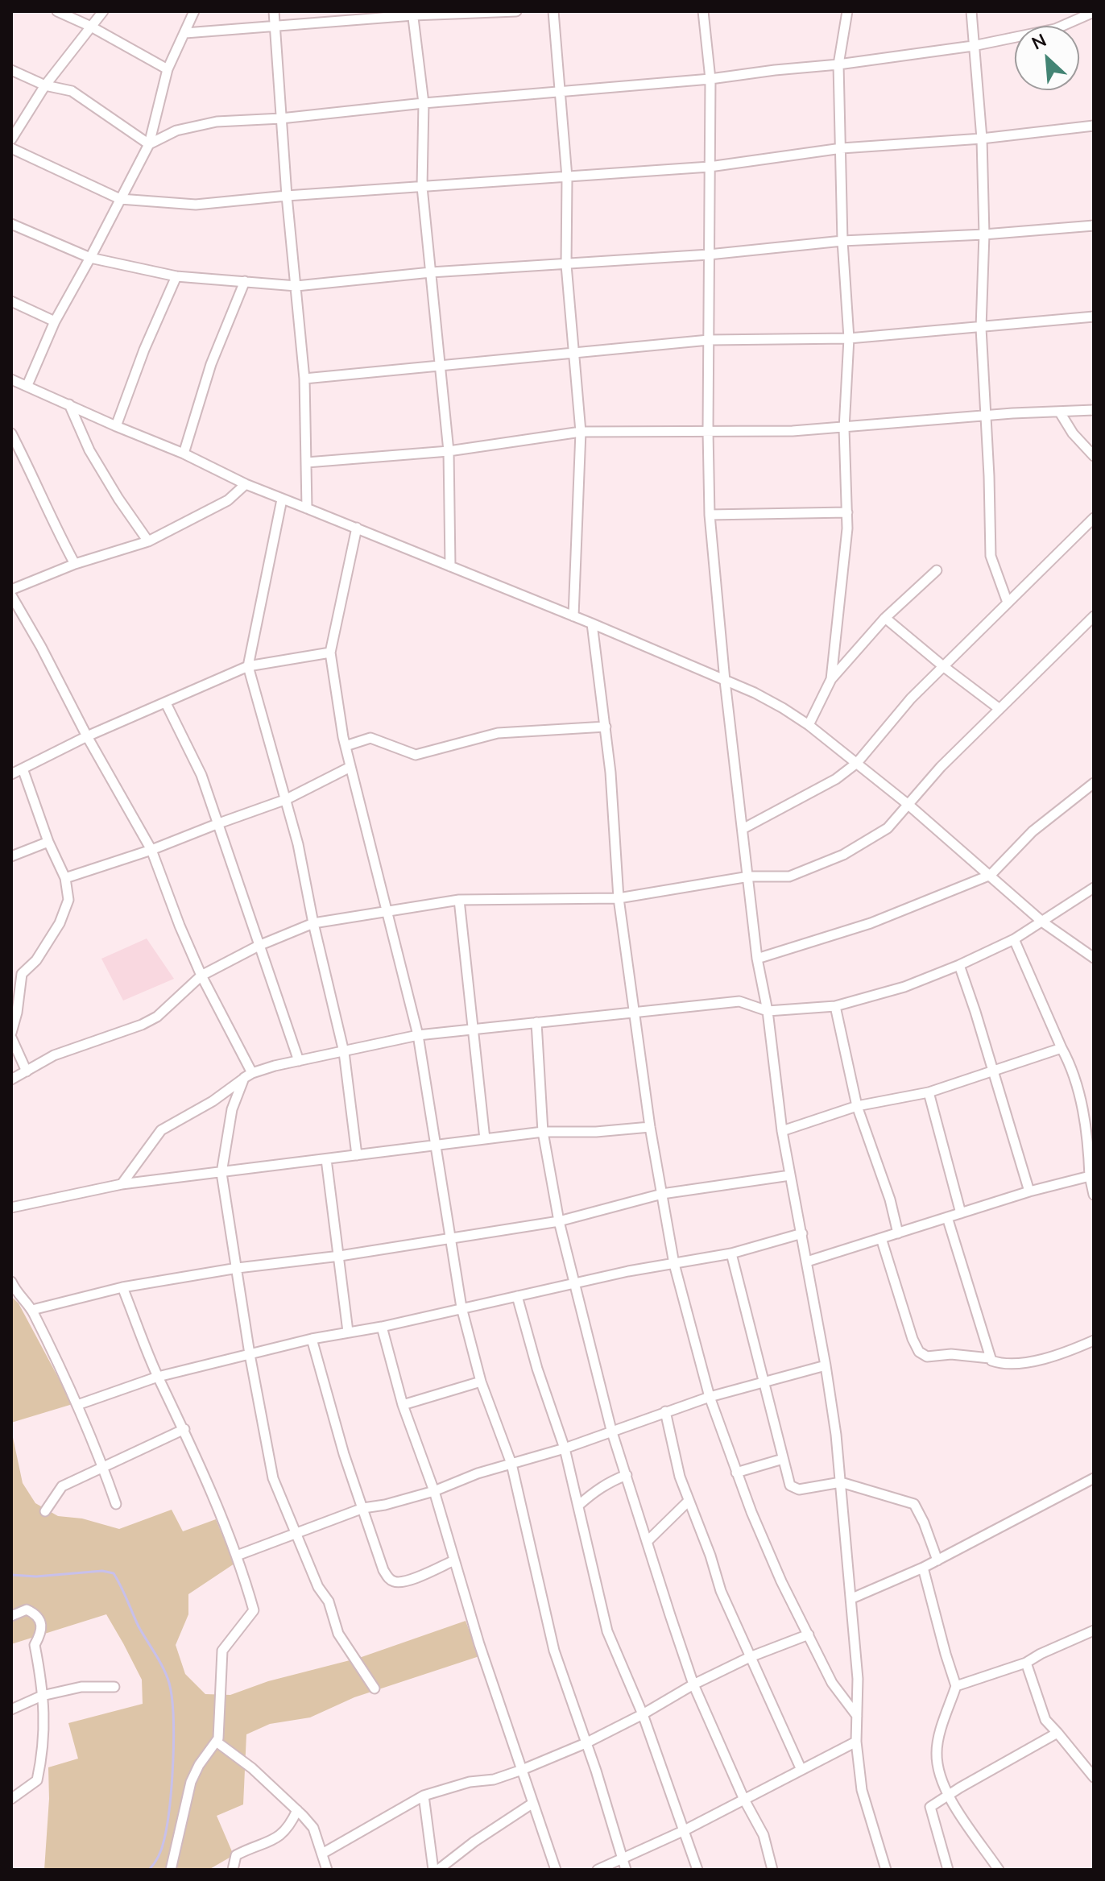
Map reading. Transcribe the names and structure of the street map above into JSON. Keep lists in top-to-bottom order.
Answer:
{
  "north": "top left"
}
